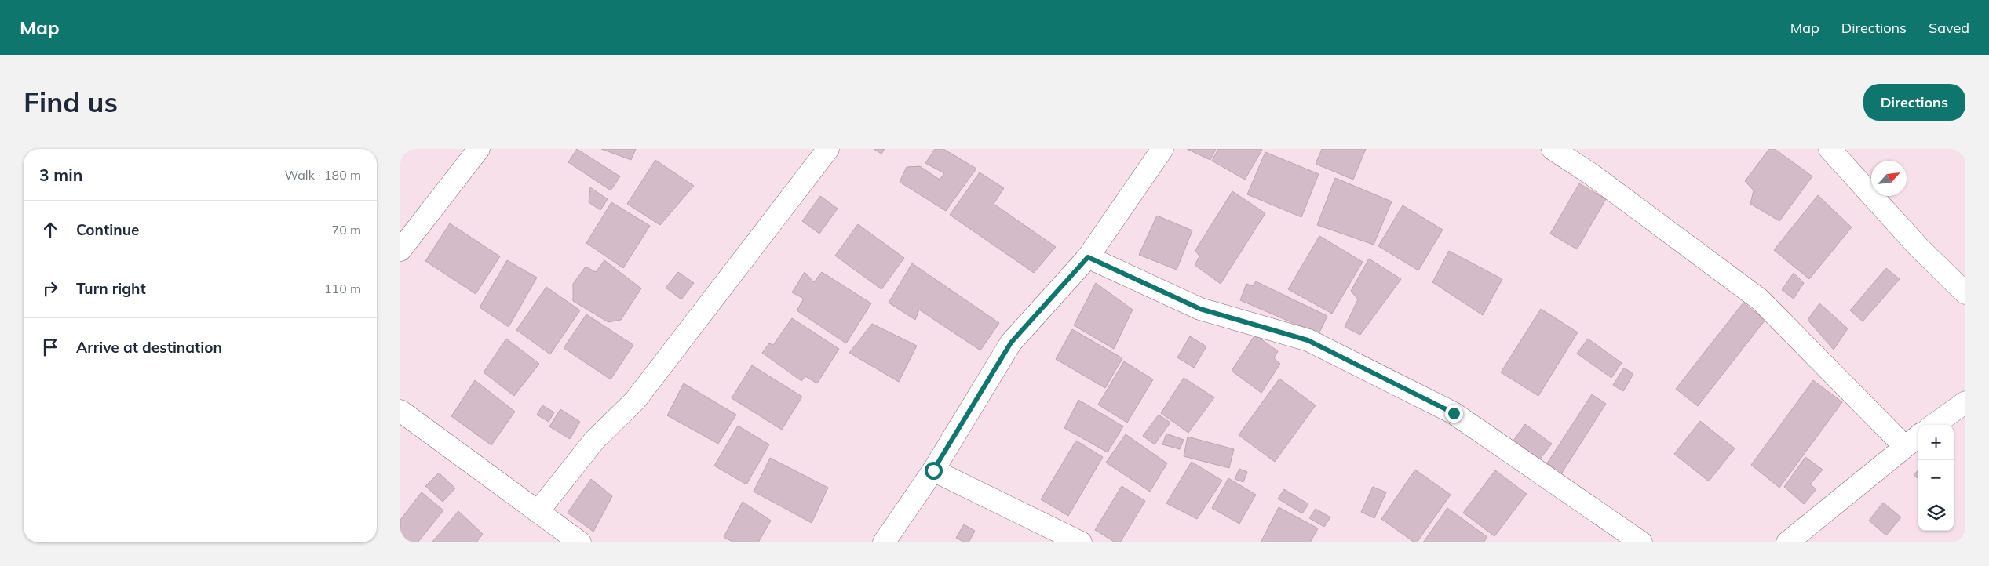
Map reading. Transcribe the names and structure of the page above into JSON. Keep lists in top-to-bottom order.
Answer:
{
  "north": "top right",
  "page": {
    "header": "Map",
    "nav": ["Map", "Directions", "Saved"],
    "buttons": "Directions",
    "title": "Find us",
    "heading": ["3 min", "Walk · 180 m"],
    "list": [
      ["Continue", "70 m"],
      ["Turn right", "110 m"],
      "Arrive at destination"
    ],
    "map_buttons": ["+", "−"]
  }
}
